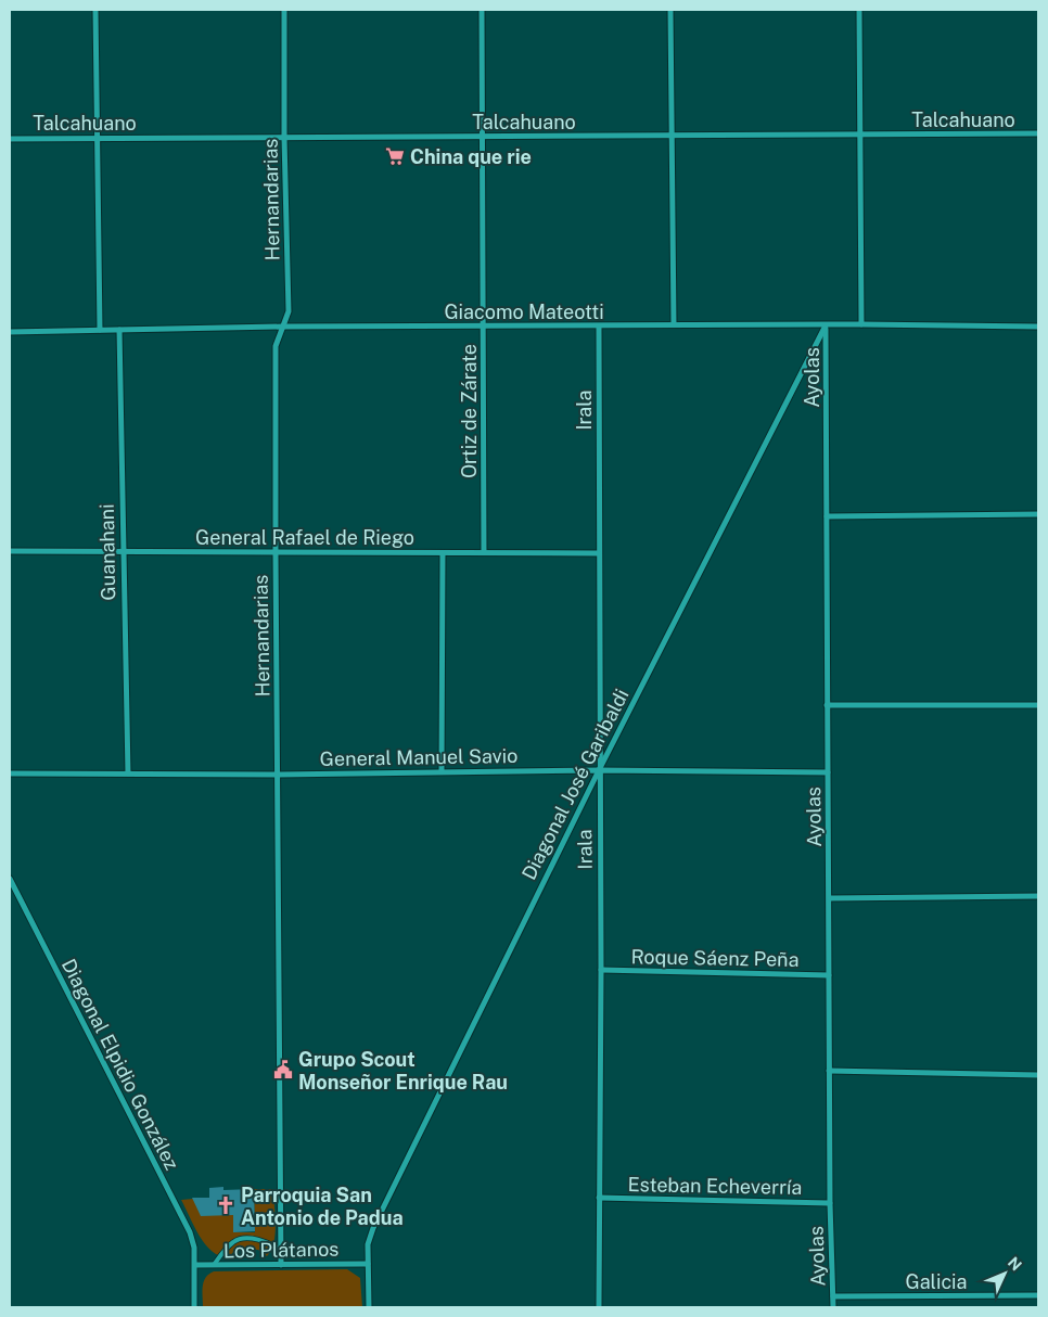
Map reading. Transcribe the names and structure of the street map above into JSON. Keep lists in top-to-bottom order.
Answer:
{
  "streets": {
    "street": [
      "Talcahuano",
      "Hernandarias",
      "Giacomo Mateotti",
      "Ayolas",
      "Irala",
      "Ortiz de Zárate",
      "General Rafael de Riego",
      "Guanahani",
      "General Manuel Savio",
      "Diagonal José Garibaldi",
      "Roque Sáenz Peña",
      "Diagonal Elpidio González",
      "Esteban Echeverría",
      "Los Plátanos",
      "Galicia"
    ]
  },
  "crossings": [
    ["Talcahuano", "Hernandarias"],
    ["Talcahuano", "Ortiz de Zárate"],
    ["Hernandarias", "Giacomo Mateotti"],
    ["Hernandarias", "General Rafael de Riego"],
    ["Hernandarias", "General Manuel Savio"],
    ["Hernandarias", "Los Plátanos"],
    ["Giacomo Mateotti", "Ayolas"],
    ["Giacomo Mateotti", "Irala"],
    ["Giacomo Mateotti", "Ortiz de Zárate"],
    ["Giacomo Mateotti", "Guanahani"],
    ["Giacomo Mateotti", "Diagonal José Garibaldi"],
    ["Ayolas", "General Manuel Savio"],
    ["Ayolas", "Diagonal José Garibaldi"],
    ["Ayolas", "Roque Sáenz Peña"],
    ["Ayolas", "Esteban Echeverría"],
    ["Ayolas", "Galicia"],
    ["Irala", "General Rafael de Riego"],
    ["Irala", "General Manuel Savio"],
    ["Irala", "Diagonal José Garibaldi"],
    ["Irala", "Roque Sáenz Peña"],
    ["Irala", "Esteban Echeverría"],
    ["Ortiz de Zárate", "General Rafael de Riego"],
    ["General Rafael de Riego", "Guanahani"],
    ["Guanahani", "General Manuel Savio"],
    ["General Manuel Savio", "Diagonal José Garibaldi"],
    ["Diagonal José Garibaldi", "Los Plátanos"],
    ["Diagonal Elpidio González", "Los Plátanos"]
  ],
  "places": {
    "supermarket": ["China que rie"],
    "public building": ["Grupo Scout Monseñor Enrique Rau"],
    "church": ["Parroquia San Antonio de Padua"]
  },
  "north": "top right"
}
